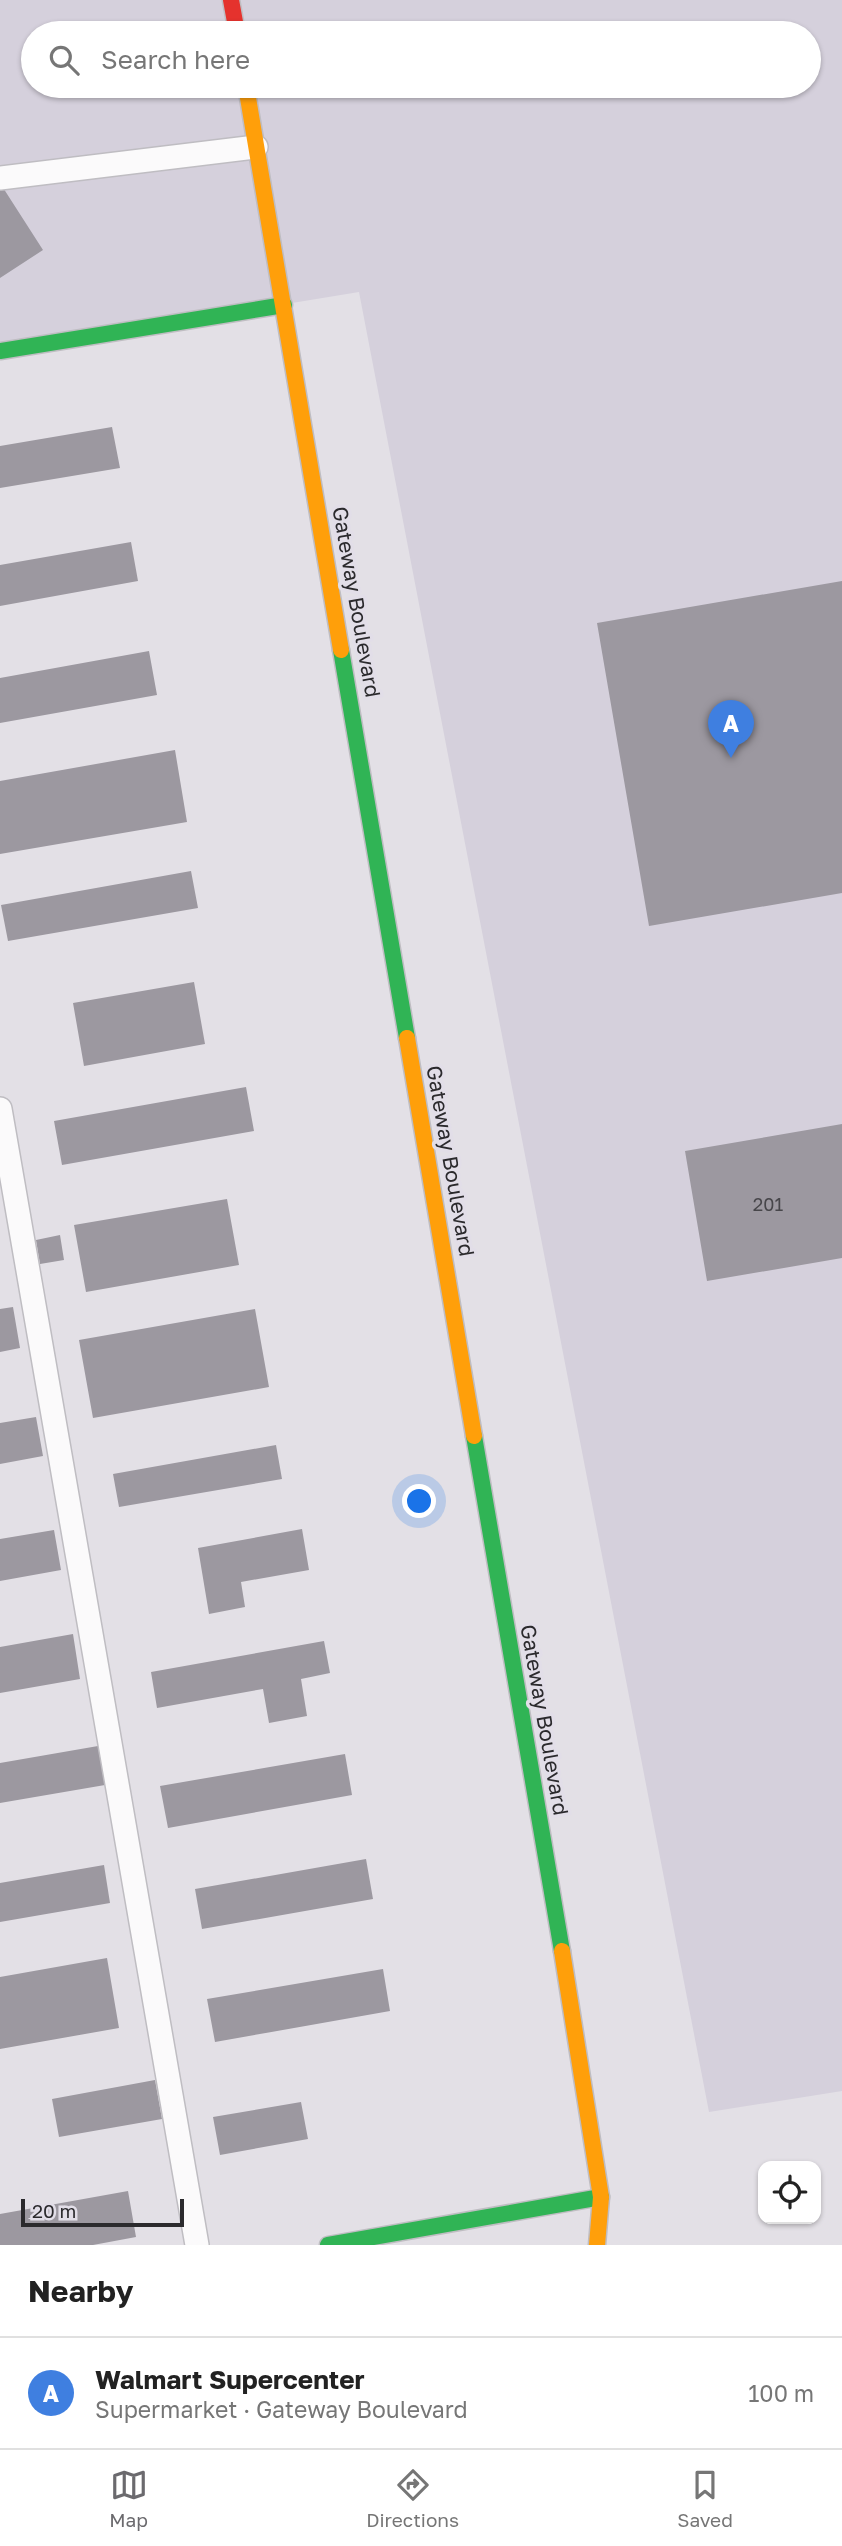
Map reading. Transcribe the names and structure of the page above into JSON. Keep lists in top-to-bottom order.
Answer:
{
  "streets": {
    "main road": ["Gateway Boulevard"]
  },
  "house_numbers": ["201"],
  "scale_bar": "20 m",
  "page": {
    "search": "Search here",
    "pins": "A",
    "scale": "20 m",
    "heading": "Nearby",
    "list": [
      {
        "mark": "A",
        "name": "Walmart Supercenter",
        "note": "Supermarket · Gateway Boulevard",
        "value": "100 m"
      }
    ],
    "nav": ["Map", "Directions", "Saved"]
  }
}
